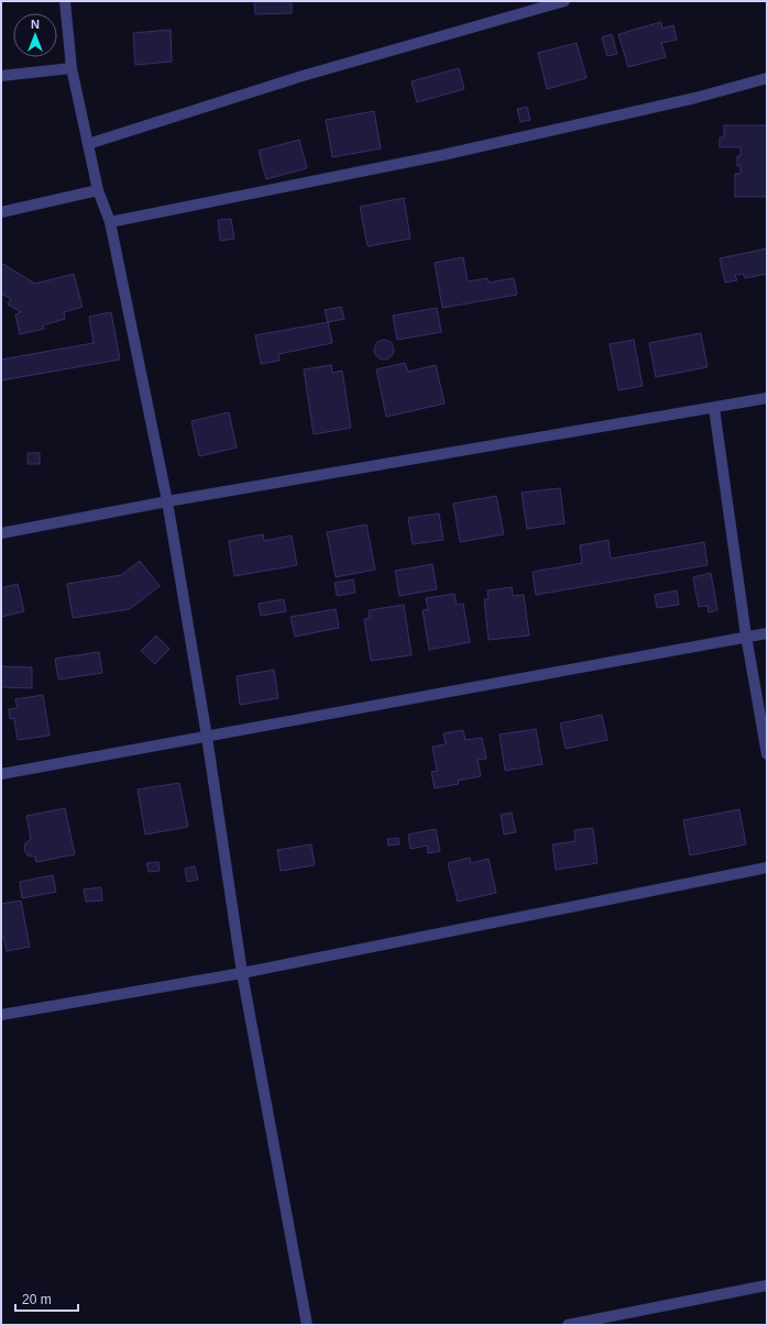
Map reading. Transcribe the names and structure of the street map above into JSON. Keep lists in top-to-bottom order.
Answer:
{
  "scale_bar": "20 m",
  "north": "top"
}
